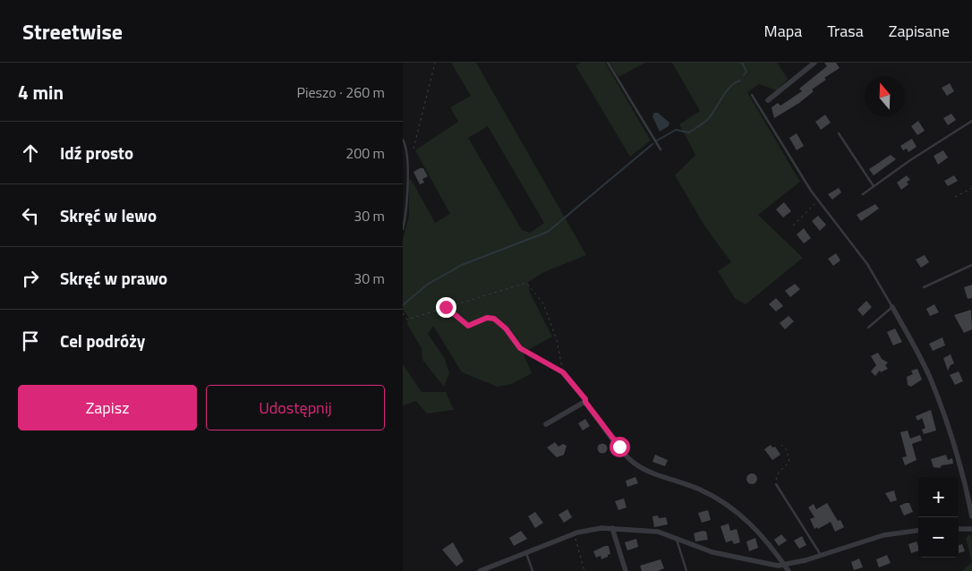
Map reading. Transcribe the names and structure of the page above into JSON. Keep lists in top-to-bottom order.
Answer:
{
  "north": "top",
  "page": {
    "header": "Streetwise",
    "nav": ["Mapa", "Trasa", "Zapisane"],
    "heading": ["4 min", "Pieszo · 260 m"],
    "list": [
      ["Idź prosto", "200 m"],
      ["Skręć w lewo", "30 m"],
      ["Skręć w prawo", "30 m"],
      "Cel podróży"
    ],
    "buttons": ["Zapisz", "Udostępnij"],
    "map_buttons": ["+", "−"]
  }
}
